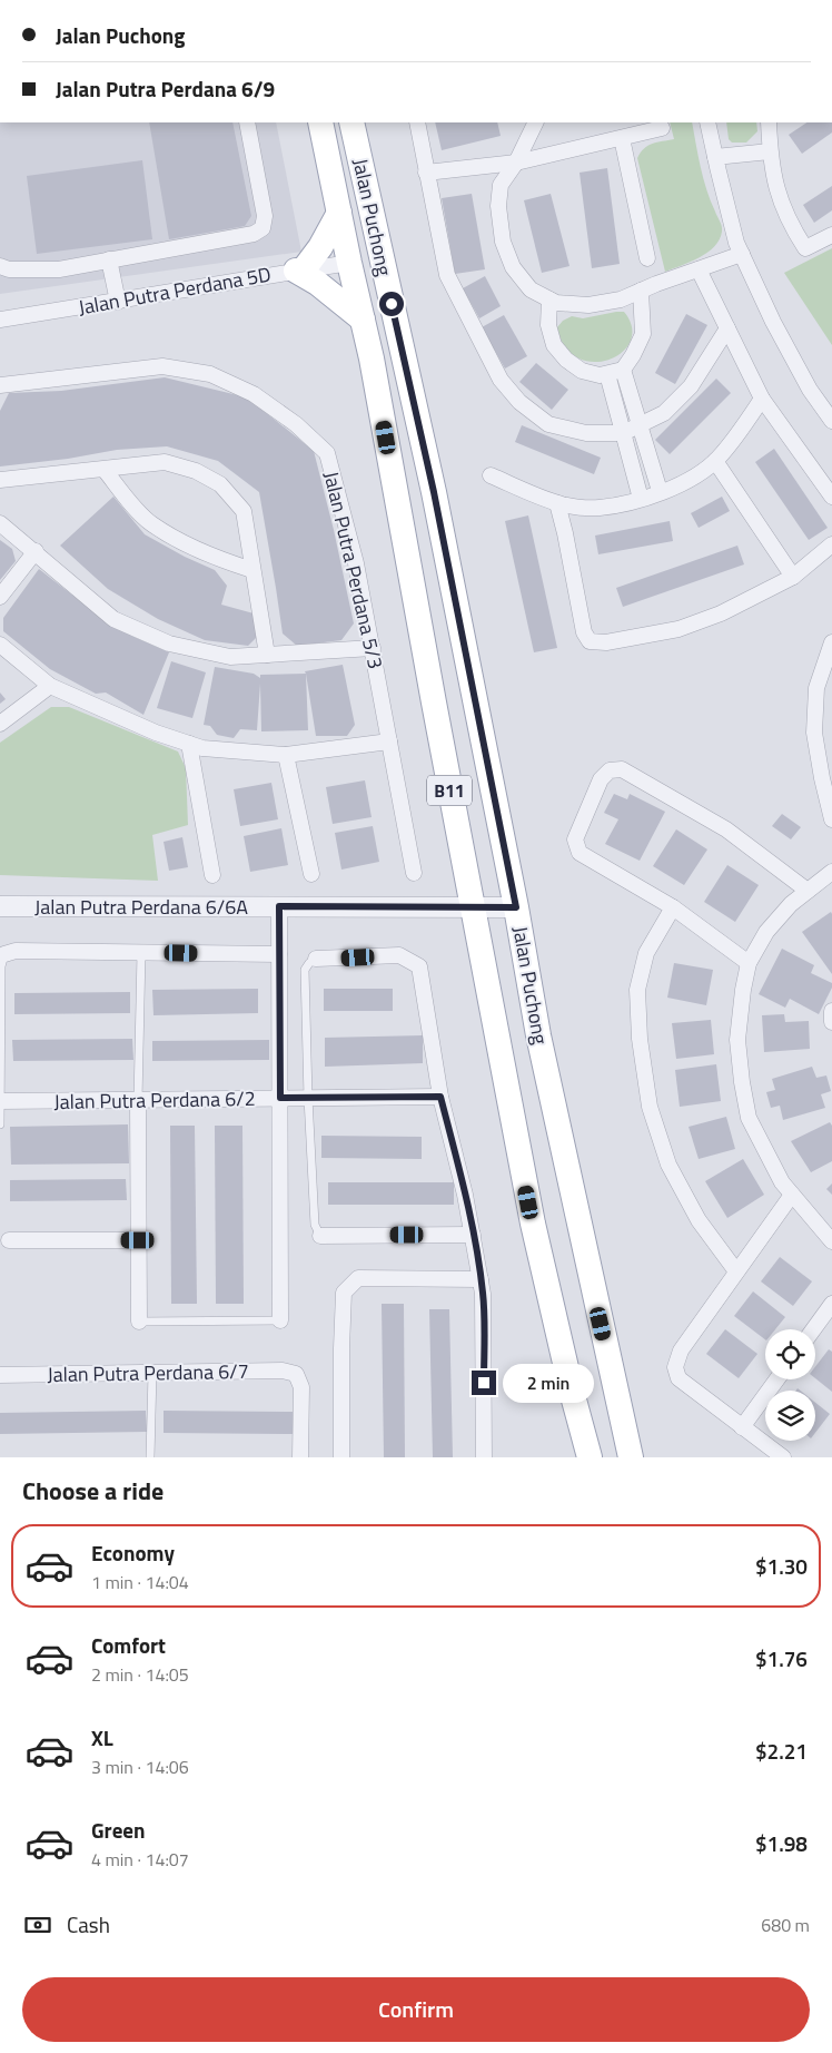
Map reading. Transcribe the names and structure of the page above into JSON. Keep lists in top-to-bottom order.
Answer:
{
  "streets": {
    "main road": ["Jalan Puchong", "B11"],
    "street": [
      "Jalan Putra Perdana 5D",
      "Jalan Putra Perdana 5/3",
      "Jalan Putra Perdana 6/6A",
      "Jalan Putra Perdana 6/2",
      "Jalan Putra Perdana 6/7"
    ]
  },
  "crossings": [
    ["Jalan Puchong", "Jalan Putra Perdana 5D"],
    ["Jalan Puchong", "Jalan Putra Perdana 6/6A"]
  ],
  "page": {
    "banner": ["Jalan Puchong", "Jalan Putra Perdana 6/9"],
    "bubble": "2 min",
    "heading": "Choose a ride",
    "list": [
      {
        "name": "Economy",
        "note": "1 min · 14:04",
        "value": "$1.30"
      },
      {
        "name": "Comfort",
        "note": "2 min · 14:05",
        "value": "$1.76"
      },
      {
        "name": "XL",
        "note": "3 min · 14:06",
        "value": "$2.21"
      },
      {
        "name": "Green",
        "note": "4 min · 14:07",
        "value": "$1.98"
      }
    ],
    "pay": ["Cash", "680 m"],
    "buttons": "Confirm"
  }
}
